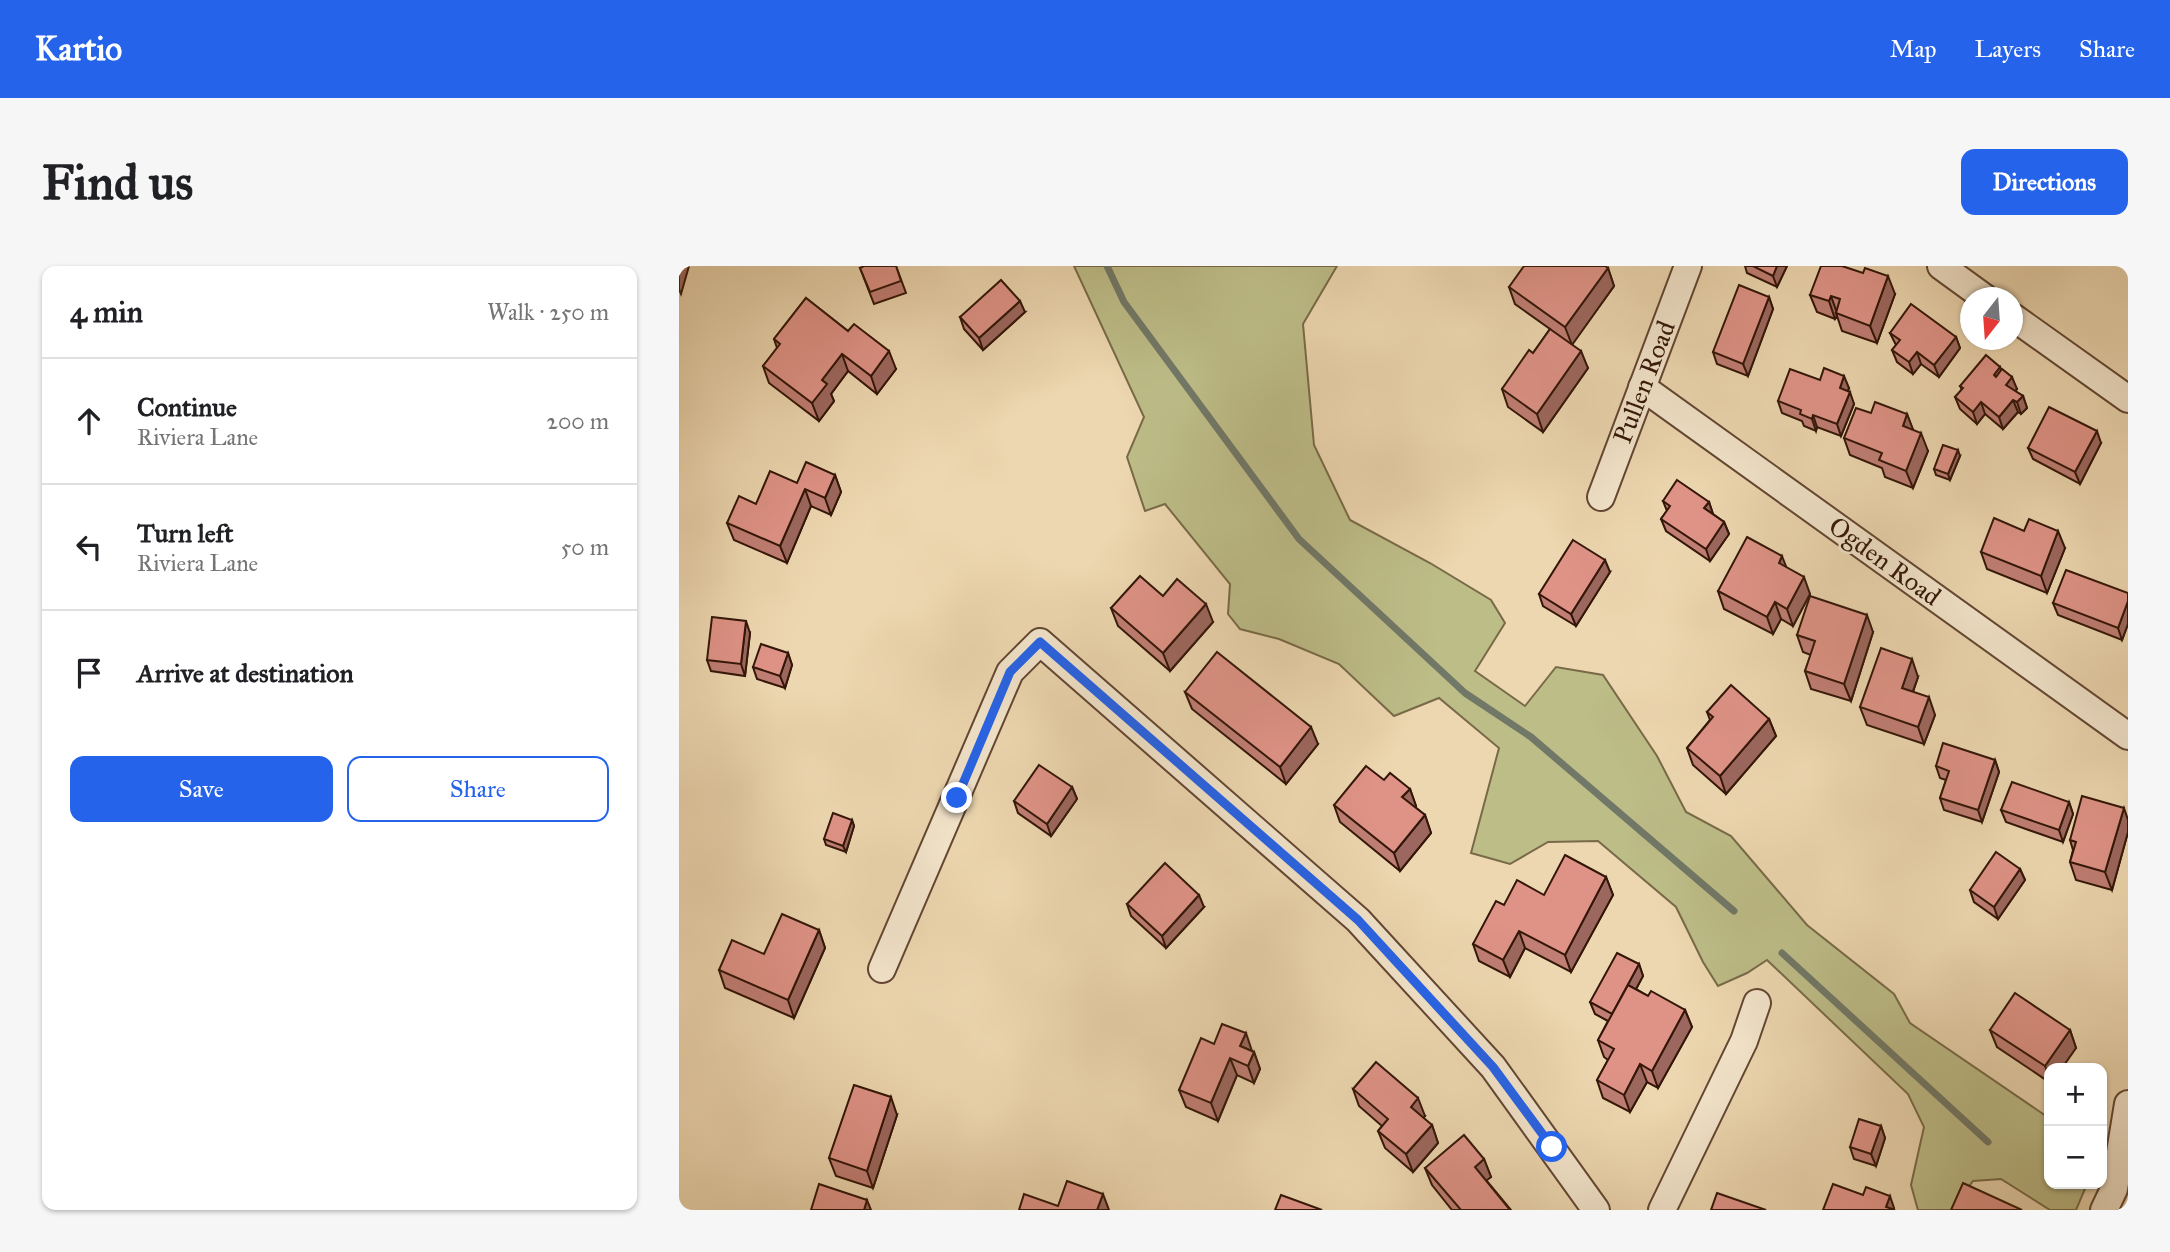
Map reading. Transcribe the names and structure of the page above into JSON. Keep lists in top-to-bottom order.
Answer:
{
  "streets": {
    "street": ["Pullen Road", "Ogden Road"]
  },
  "crossings": [
    ["Pullen Road", "Ogden Road"]
  ],
  "north": "bottom",
  "page": {
    "header": "Kartio",
    "nav": ["Map", "Layers", "Share"],
    "buttons": [
      "Directions",
      ["Save", "Share"]
    ],
    "title": "Find us",
    "heading": ["4 min", "Walk · 250 m"],
    "list": [
      ["Continue", "Riviera Lane", "200 m"],
      ["Turn left", "Riviera Lane", "50 m"],
      "Arrive at destination"
    ],
    "map_buttons": ["+", "−"]
  }
}
